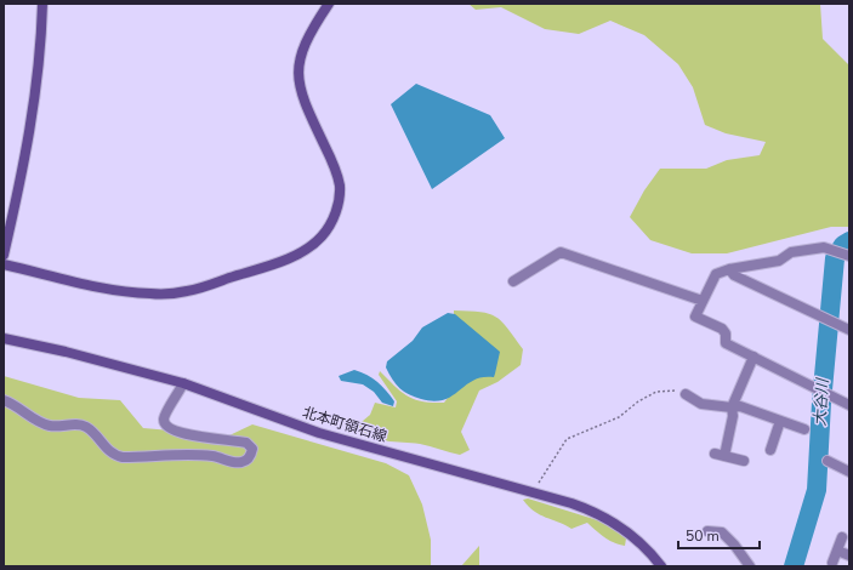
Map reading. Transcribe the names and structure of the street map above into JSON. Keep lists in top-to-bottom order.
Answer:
{
  "streets": {
    "street": ["北本町領石線"]
  },
  "water": ["大谷川"],
  "scale_bar": "50 m"
}
